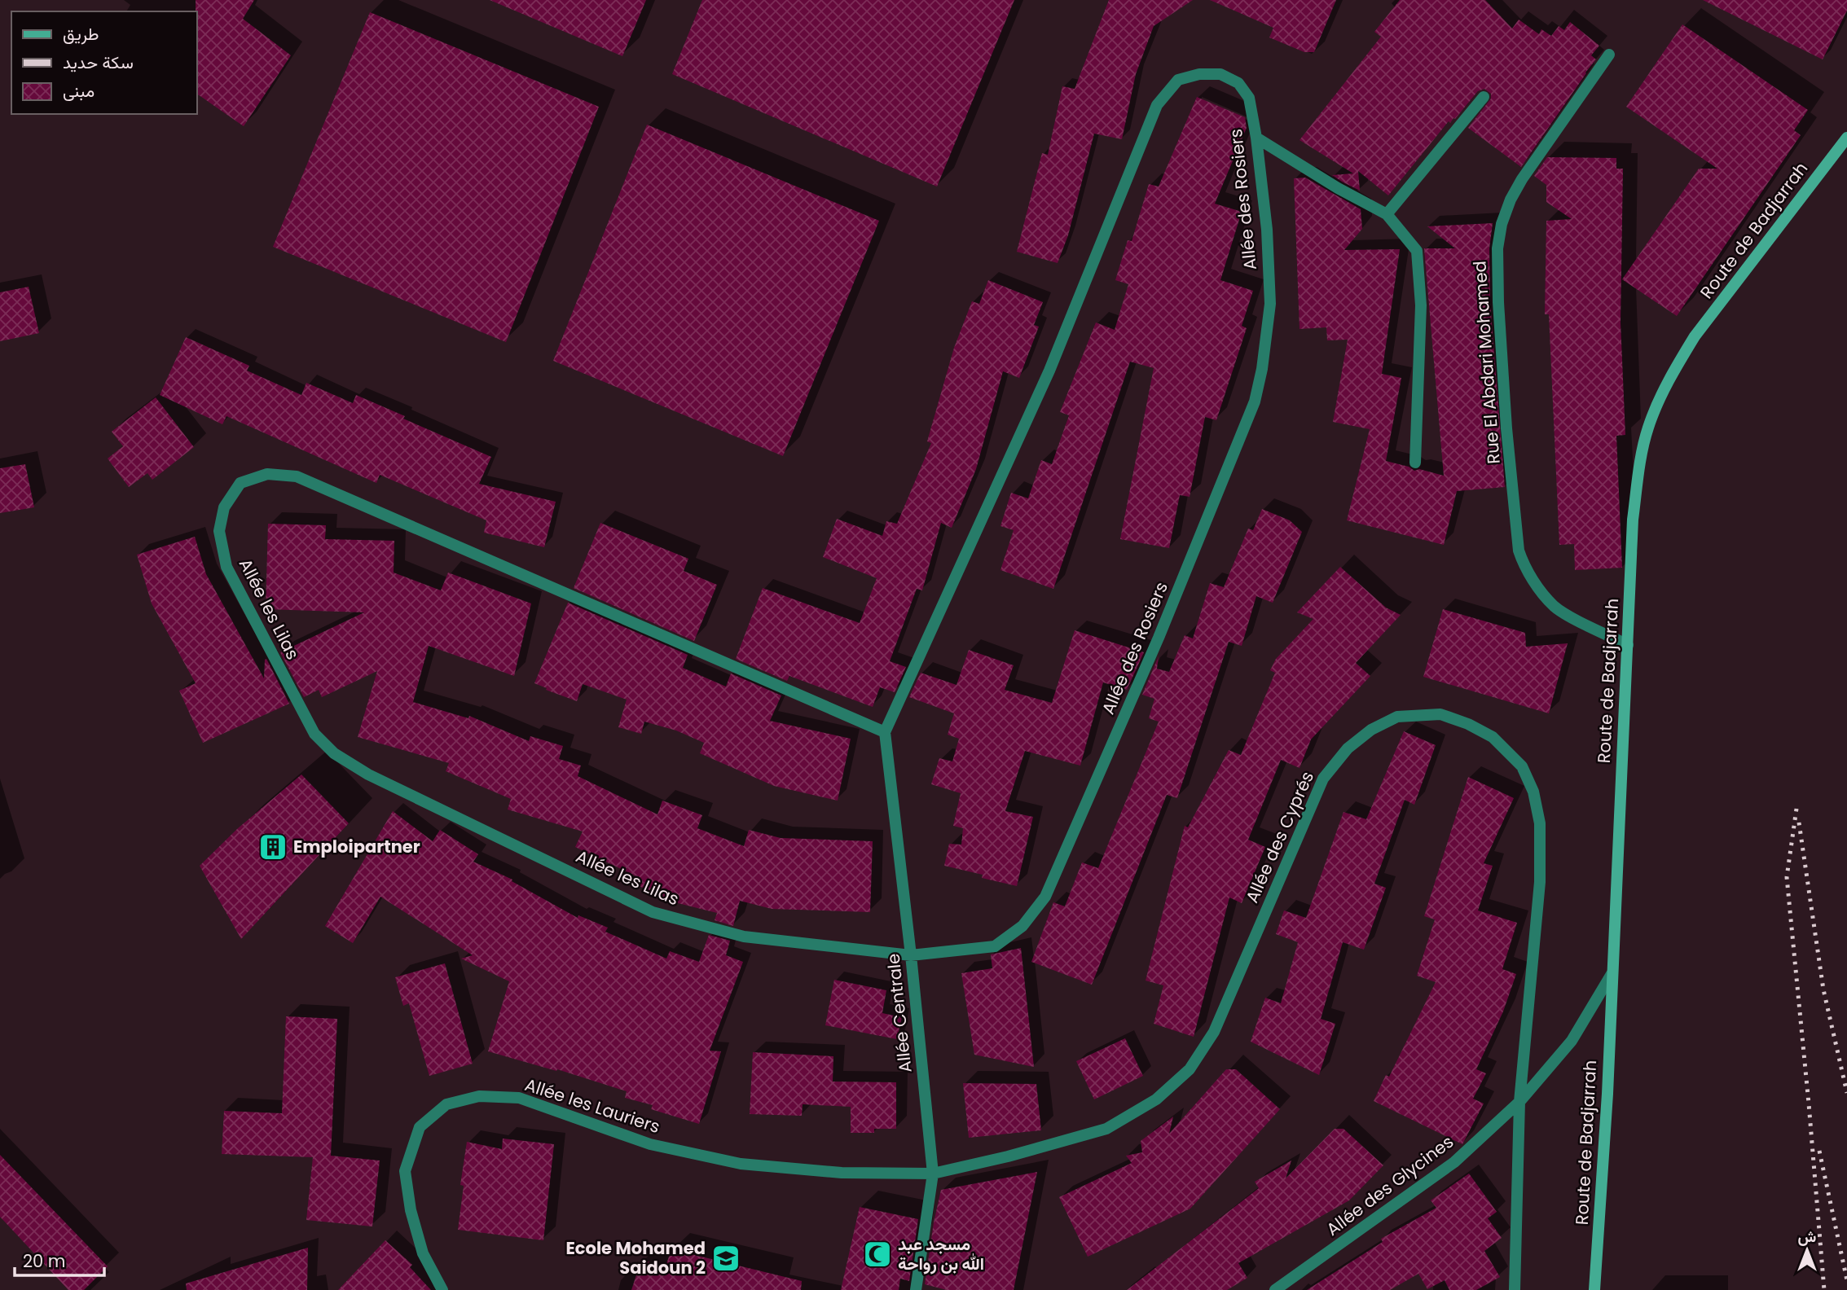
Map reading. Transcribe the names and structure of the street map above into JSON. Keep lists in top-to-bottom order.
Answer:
{
  "streets": {
    "main road": ["Route de Badjarrah"],
    "street": [
      "Allée des Rosiers",
      "Rue El Abdari Mohamed",
      "Allée les Lilas",
      "Allée des Cyprés",
      "Allée Centrale",
      "Allée les Lauriers",
      "Allée des Glycines"
    ]
  },
  "crossings": [
    ["Allée des Rosiers", "Allée les Lilas"],
    ["Allée des Rosiers", "Allée Centrale"],
    ["Route de Badjarrah", "Rue El Abdari Mohamed"],
    ["Route de Badjarrah", "Allée des Glycines"],
    ["Allée les Lilas", "Allée Centrale"],
    ["Allée des Cyprés", "Allée Centrale"],
    ["Allée des Cyprés", "Allée les Lauriers"],
    ["Allée des Cyprés", "Allée des Glycines"],
    ["Allée Centrale", "Allée les Lauriers"]
  ],
  "places": {
    "building": ["Emploipartner"],
    "mosque": ["مسجد عبد الله بن رواحة"],
    "school or university": ["Ecole Mohamed Saidoun 2"]
  },
  "legend": ["طريق", "سكة حديد", "مبنى"],
  "scale_bar": "20 m",
  "north": "top"
}
